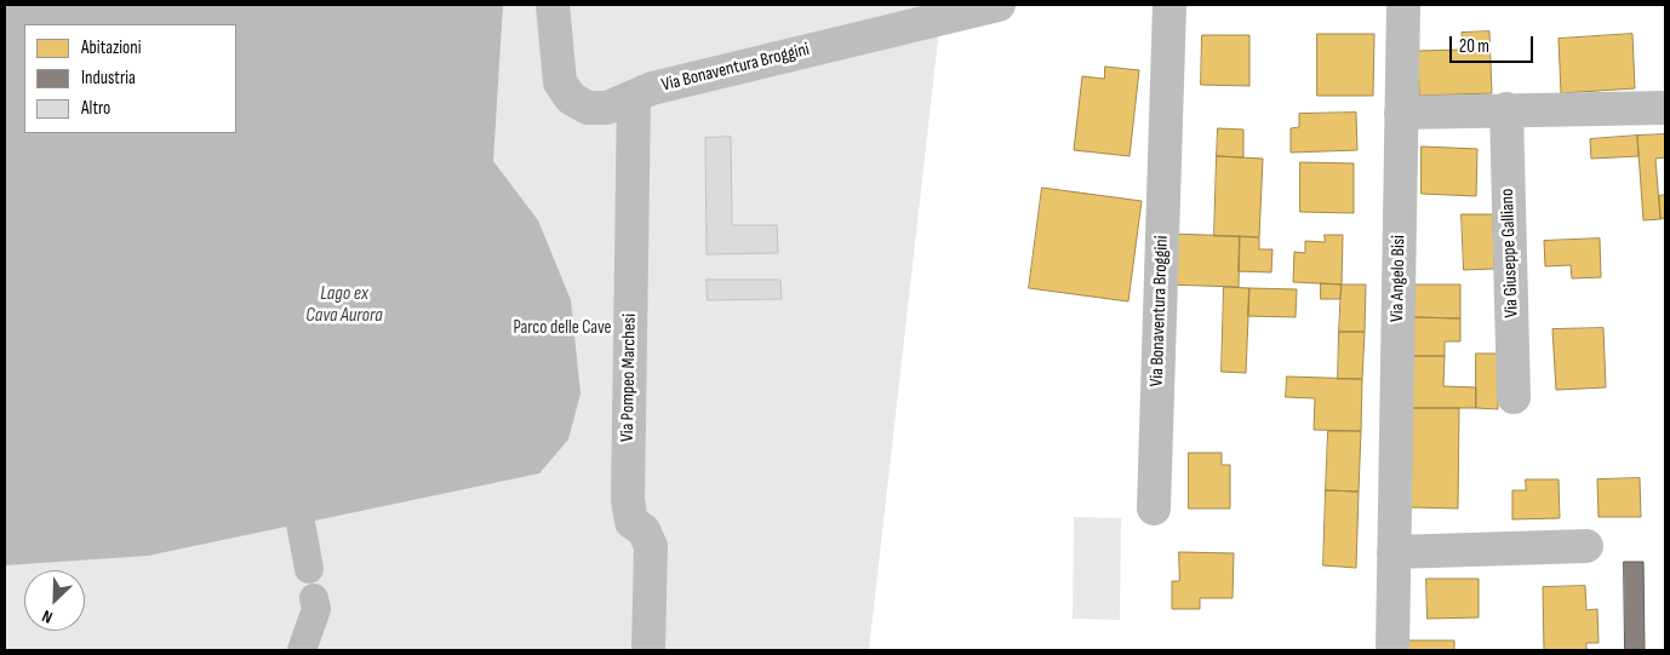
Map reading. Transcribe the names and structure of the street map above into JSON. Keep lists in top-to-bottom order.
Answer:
{
  "streets": {
    "street": [
      "Via Bonaventura Broggini",
      "Via Giuseppe Galliano",
      "Via Angelo Bisi",
      "Via Pompeo Marchesi"
    ]
  },
  "crossings": [
    ["Via Bonaventura Broggini", "Via Pompeo Marchesi"]
  ],
  "water": ["Lago ex Cava Aurora"],
  "parks": ["Parco delle Cave"],
  "legend": ["Abitazioni", "Industria", "Altro"],
  "scale_bar": "20 m",
  "north": "bottom left"
}
